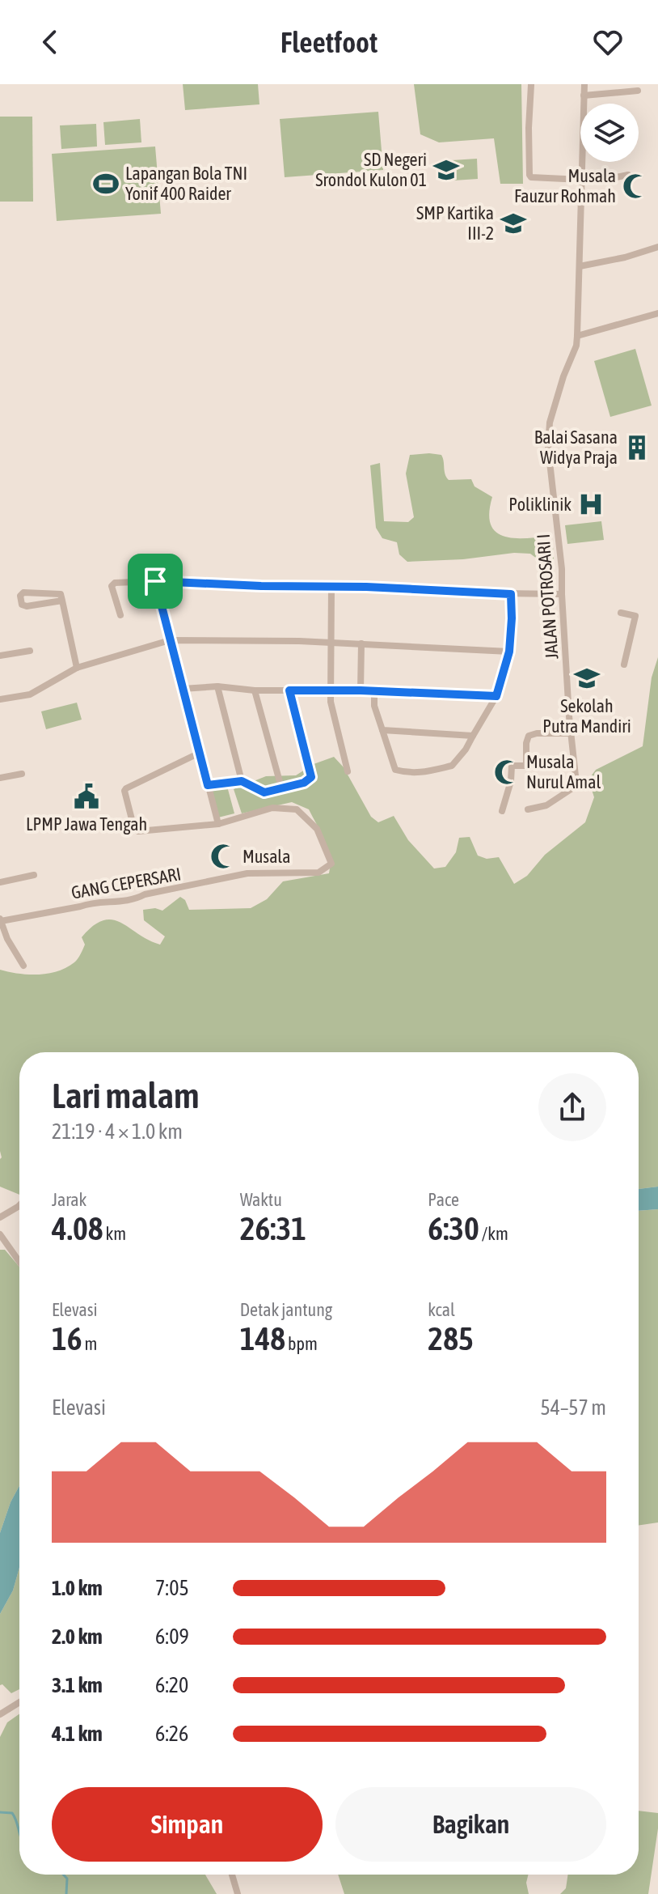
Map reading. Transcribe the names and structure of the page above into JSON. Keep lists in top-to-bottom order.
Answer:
{
  "streets": {
    "street": ["JALAN POTROSARI I", "GANG CEPERSARI"]
  },
  "places": {
    "school or university": ["SD Negeri Srondol Kulon 01", "SMP Kartika III-2", "Sekolah Putra Mandiri"],
    "sports": ["Lapangan Bola TNI Yonif 400 Raider"],
    "mosque": ["Musala Fauzur Rohmah", "Musala Nurul Amal", "Musala"],
    "building": ["Balai Sasana Widya Praja"],
    "hospital": ["Poliklinik"],
    "public building": ["LPMP Jawa Tengah"]
  },
  "page": {
    "header": "Fleetfoot",
    "heading": ["Lari malam", "21:19 · 4 × 1.0 km"],
    "stats": [
      ["Jarak", "4.08 km"],
      ["Waktu", "26:31"],
      ["Pace", "6:30 /km"],
      ["Elevasi", "16 m"],
      ["Detak jantung", "148 bpm"],
      ["kcal", "285"]
    ],
    "chart": ["Elevasi", "54–57 m"],
    "list": [
      {
        "name": "1.0 km",
        "note": "7:05"
      },
      {
        "name": "2.0 km",
        "note": "6:09"
      },
      {
        "name": "3.1 km",
        "note": "6:20"
      },
      {
        "name": "4.1 km",
        "note": "6:26"
      }
    ],
    "buttons": ["Simpan", "Bagikan"]
  }
}
